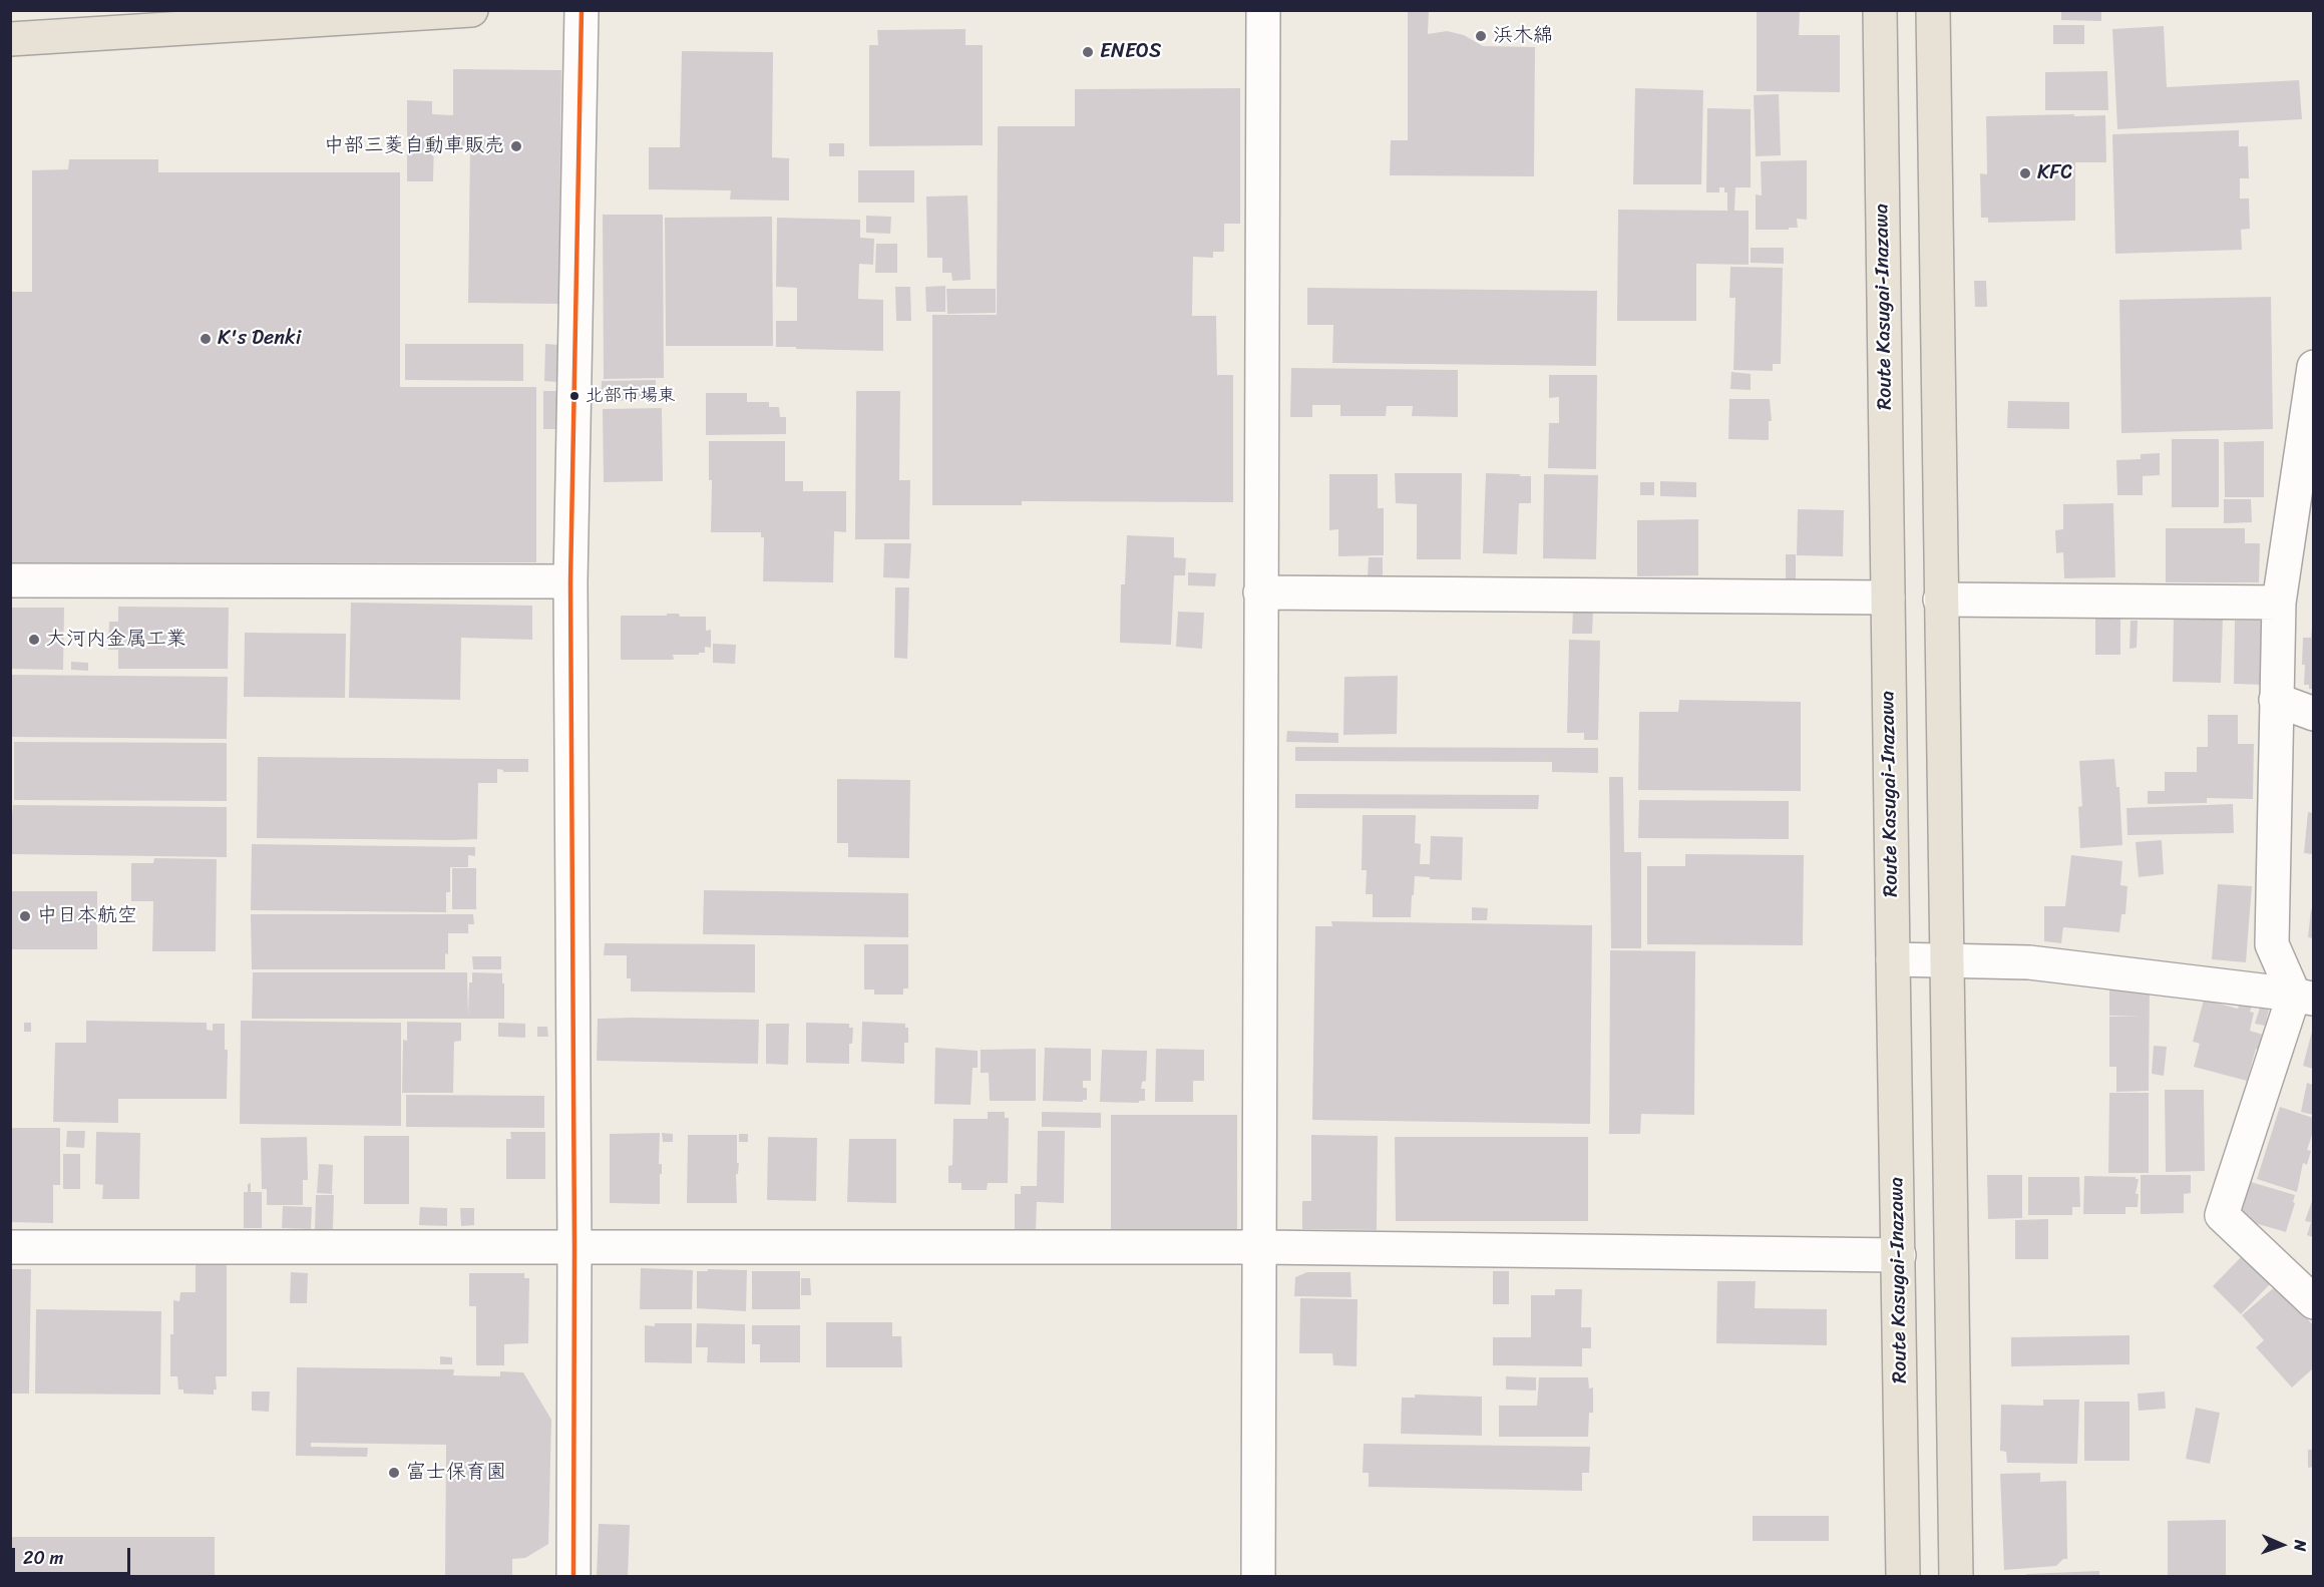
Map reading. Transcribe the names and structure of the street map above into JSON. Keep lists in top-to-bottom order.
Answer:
{
  "streets": {
    "main road": ["Route Kasugai-Inazawa"]
  },
  "places": [
    "浜木綿",
    "ENEOS",
    "中部三菱自動車販売",
    "KFC",
    "K's Denki",
    "北部市場東",
    "大河内金属工業",
    "中日本航空",
    "富士保育園"
  ],
  "scale_bar": "20 m",
  "north": "right"
}
